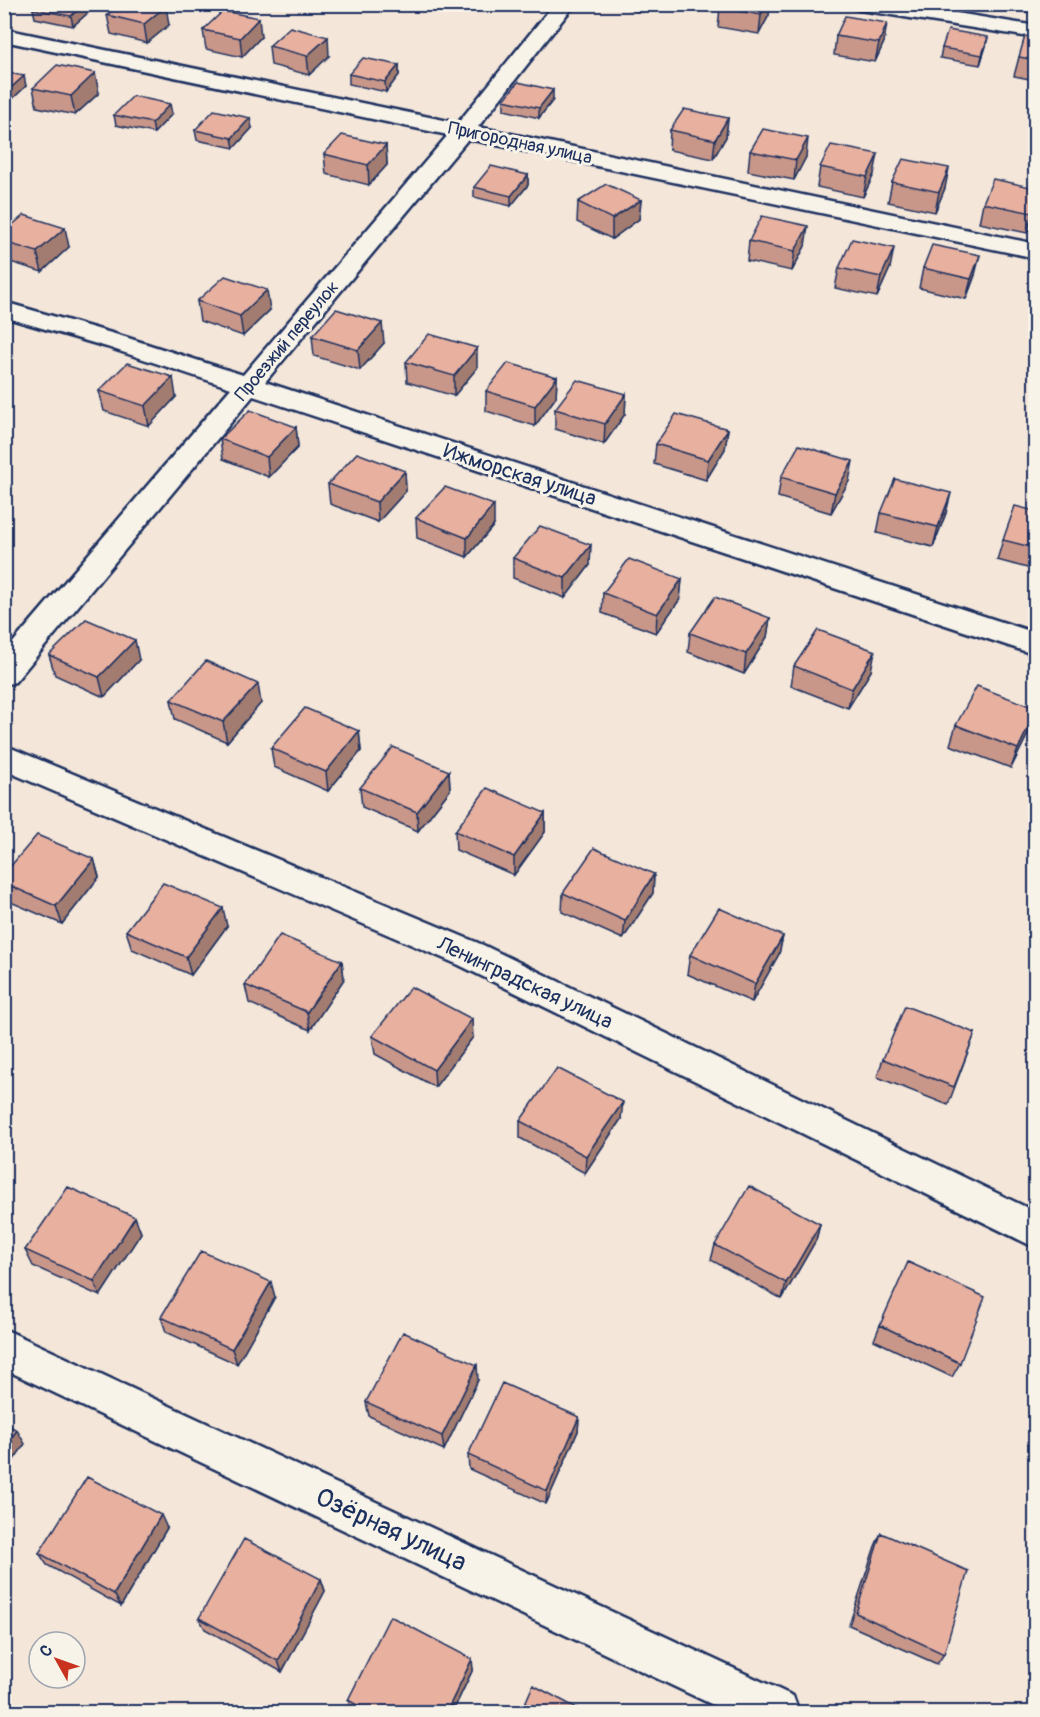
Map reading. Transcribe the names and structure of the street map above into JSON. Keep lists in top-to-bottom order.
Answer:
{
  "streets": {
    "street": [
      "Пригородная улица",
      "Проезжий переулок",
      "Ижморская улица",
      "Ленинградская улица",
      "Озёрная улица"
    ]
  },
  "crossings": [
    ["Пригородная улица", "Проезжий переулок"],
    ["Проезжий переулок", "Ижморская улица"]
  ],
  "north": "top left"
}
